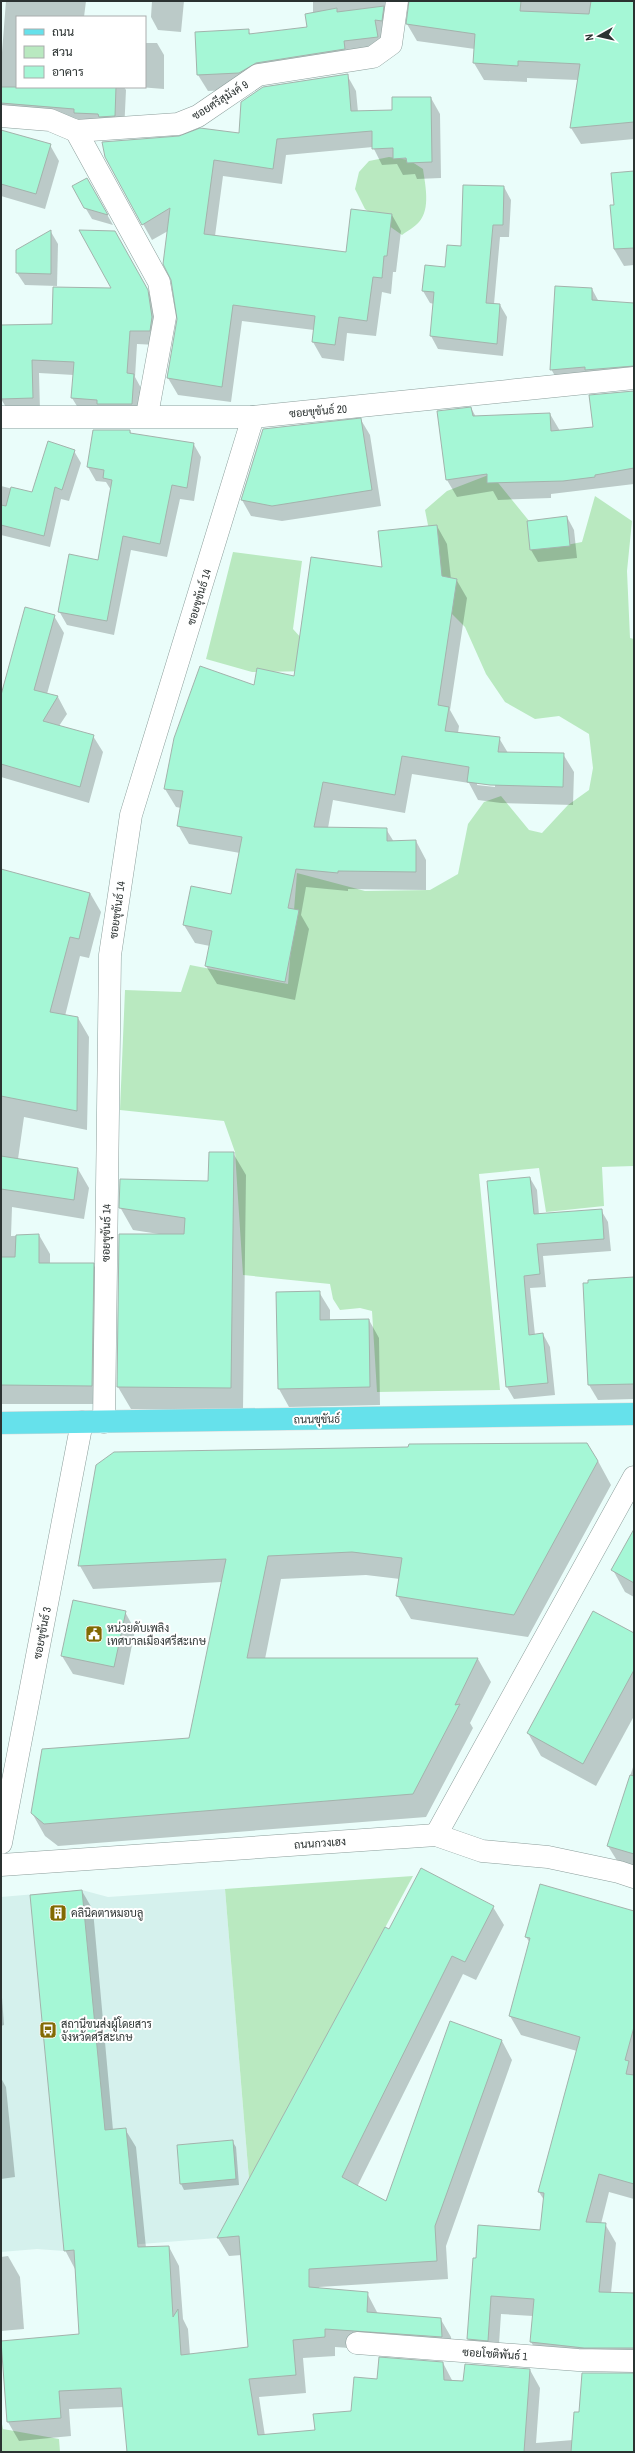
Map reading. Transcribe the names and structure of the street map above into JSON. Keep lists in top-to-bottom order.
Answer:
{
  "streets": {
    "main road": ["ถนนขุขันธ์"],
    "street": [
      "ซอยศรีสุมังค์ 9",
      "ซอยขุขันธ์ 20",
      "ซอยขุขันธ์ 14",
      "ซอยขุขันธ์ 3",
      "ถนนกวงเฮง",
      "ซอยโชติพันธ์ 1"
    ]
  },
  "crossings": [
    ["ซอยขุขันธ์ 20", "ซอยขุขันธ์ 14"],
    ["ซอยขุขันธ์ 14", "ถนนขุขันธ์"],
    ["ถนนขุขันธ์", "ซอยขุขันธ์ 3"]
  ],
  "places": {
    "public building": ["หน่วยดับเพลิง เทศบาลเมืองศรีสะเกษ"],
    "building": ["คลินิคตาหมอบลู"],
    "bus stop": ["สถานีขนส่งผู้โดยสาร จังหวัดศรีสะเกษ"]
  },
  "legend": ["ถนน", "สวน", "อาคาร"],
  "north": "left"
}
